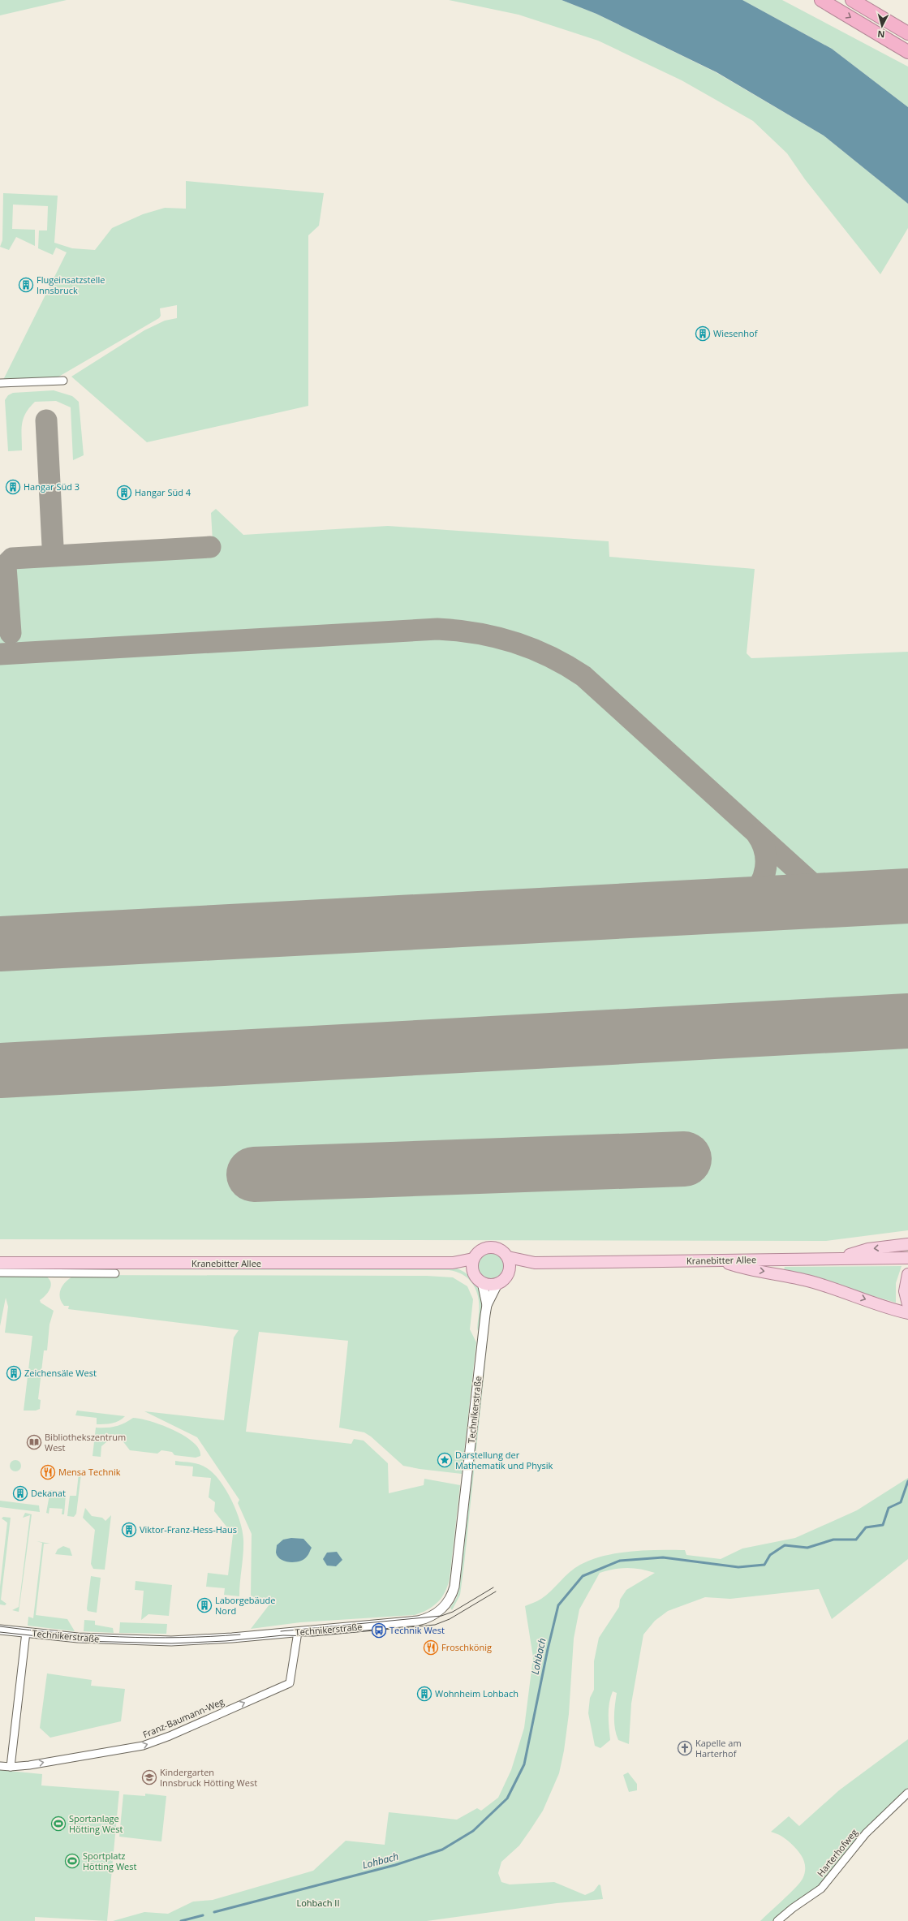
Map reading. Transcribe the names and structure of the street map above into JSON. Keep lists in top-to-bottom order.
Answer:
{
  "streets": {
    "main road": ["Kranebitter Allee"],
    "street": ["Technikerstraße", "Franz-Baumann-Weg", "Harterhofweg"]
  },
  "crossings": [
    ["Kranebitter Allee", "Technikerstraße"],
    ["Technikerstraße", "Franz-Baumann-Weg"]
  ],
  "one_way": ["Franz-Baumann-Weg"],
  "water": ["Lohbach"],
  "parks": ["Lohbach II"],
  "places": {
    "building": [
      "Flugeinsatzstelle Innsbruck",
      "Wiesenhof",
      "Hangar Süd 3",
      "Hangar Süd 4",
      "Zeichensäle West",
      "Dekanat",
      "Viktor-Franz-Hess-Haus",
      "Laborgebäude Nord",
      "Wohnheim Lohbach"
    ],
    "library": ["Bibliothekszentrum West"],
    "place": ["Darstellung der Mathematik und Physik"],
    "restaurant": ["Mensa Technik", "Froschkönig"],
    "bus stop": ["Technik West"],
    "church": ["Kapelle am Harterhof"],
    "school or university": ["Kindergarten Innsbruck Hötting West"],
    "sports": ["Sportanlage Hötting West", "Sportplatz Hötting West"]
  },
  "north": "bottom"
}
